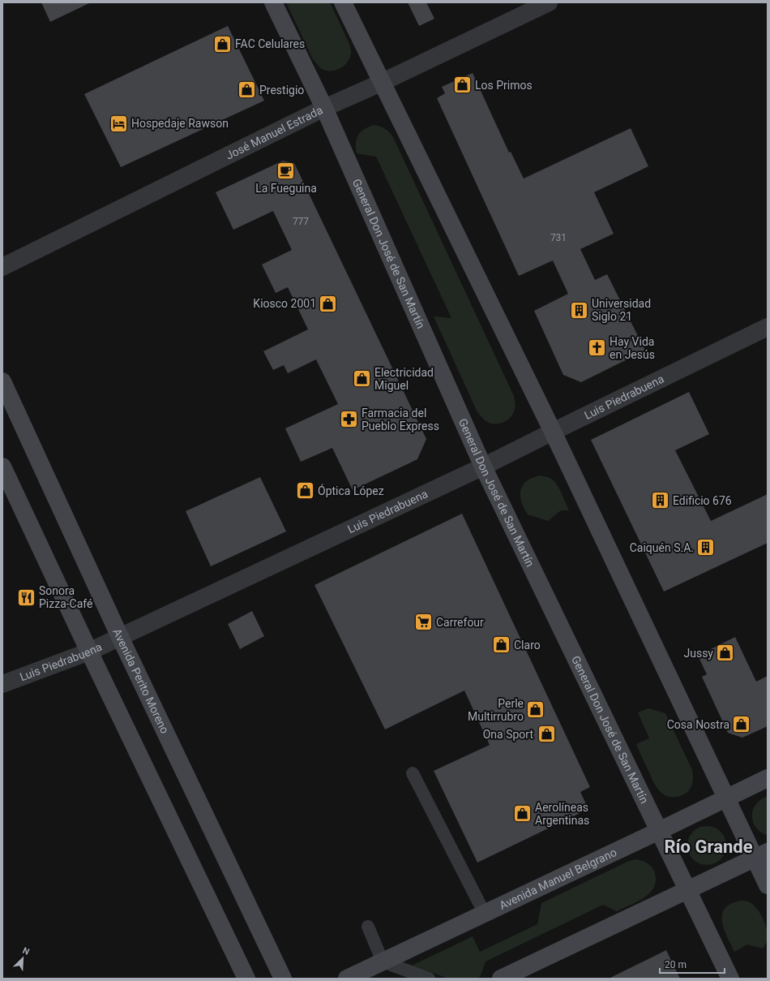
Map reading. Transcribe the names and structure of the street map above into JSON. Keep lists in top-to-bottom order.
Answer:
{
  "streets": {
    "main road": ["General Don José de San Martín", "Avenida Perito Moreno", "Avenida Manuel Belgrano"],
    "street": ["José Manuel Estrada", "Luis Piedrabuena"]
  },
  "crossings": [
    ["José Manuel Estrada", "General Don José de San Martín"],
    ["General Don José de San Martín", "Luis Piedrabuena"],
    ["General Don José de San Martín", "Avenida Manuel Belgrano"],
    ["Luis Piedrabuena", "Avenida Perito Moreno"]
  ],
  "districts": ["Río Grande"],
  "places": {
    "shop": [
      "FAC Celulares",
      "Los Primos",
      "Prestigio",
      "Kiosco 2001",
      "Electricidad Miguel",
      "Óptica López",
      "Claro",
      "Jussy",
      "Perle Multirrubro",
      "Cosa Nostra",
      "Ona Sport",
      "Aerolíneas Argentinas"
    ],
    "hotel": ["Hospedaje Rawson"],
    "cafe": ["La Fueguina"],
    "building": ["Universidad Siglo 21", "Edificio 676", "Caiquén S.A."],
    "church": ["Hay Vida en Jesús"],
    "pharmacy": ["Farmacia del Pueblo Express"],
    "restaurant": ["Sonora Pizza-Café"],
    "supermarket": ["Carrefour"]
  },
  "house_numbers": ["777", "731"],
  "scale_bar": "20 m",
  "north": "top right"
}
